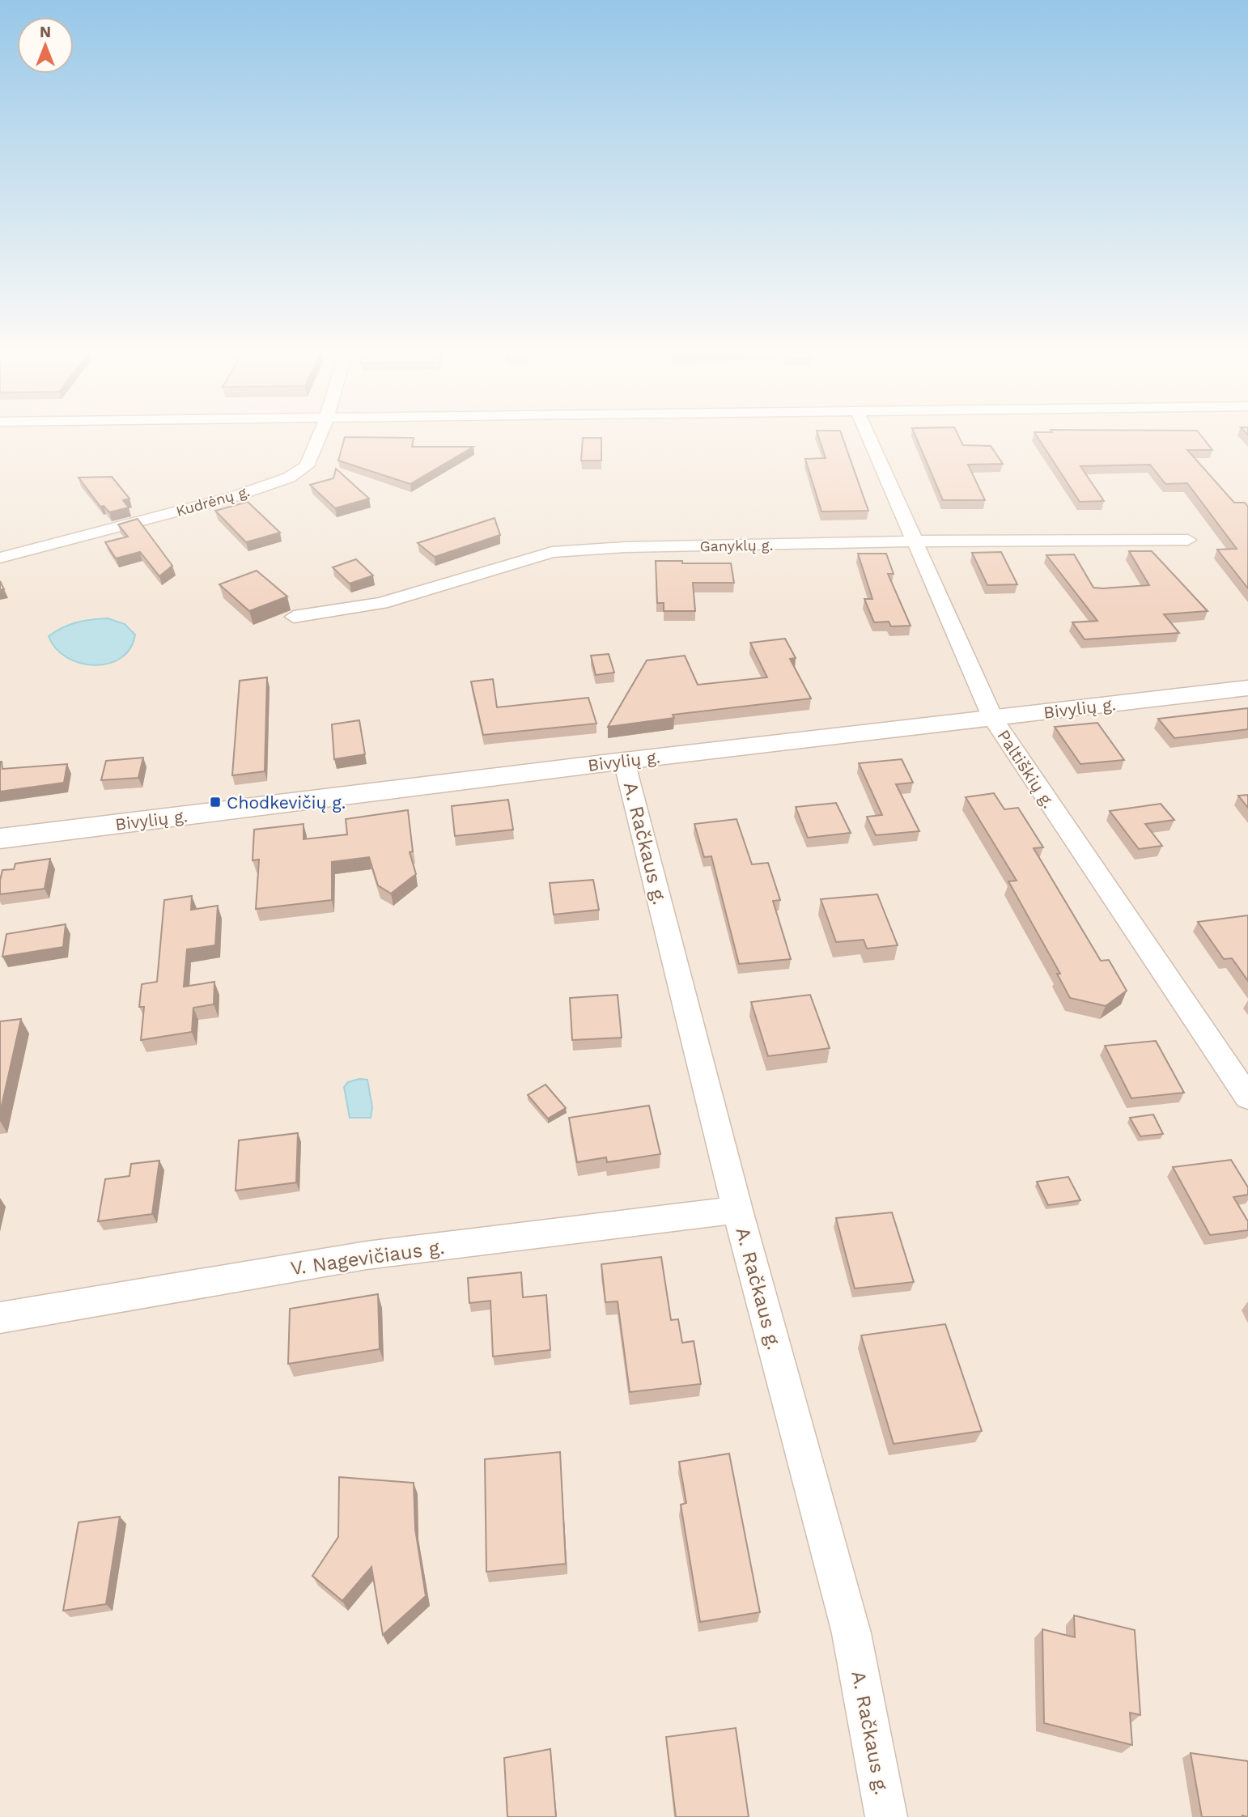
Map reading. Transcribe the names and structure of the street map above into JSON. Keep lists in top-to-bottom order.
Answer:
{
  "streets": {
    "street": [
      "Kudrėnų g.",
      "Ganyklų g.",
      "Bivylių g.",
      "Paltiškių g.",
      "A. Račkaus g.",
      "V. Nagevičiaus g."
    ]
  },
  "crossings": [
    ["Ganyklų g.", "Paltiškių g."],
    ["Bivylių g.", "Paltiškių g."],
    ["Bivylių g.", "A. Račkaus g."],
    ["A. Račkaus g.", "V. Nagevičiaus g."]
  ],
  "places": {
    "transit": ["Chodkevičių g."]
  },
  "north": "top"
}
